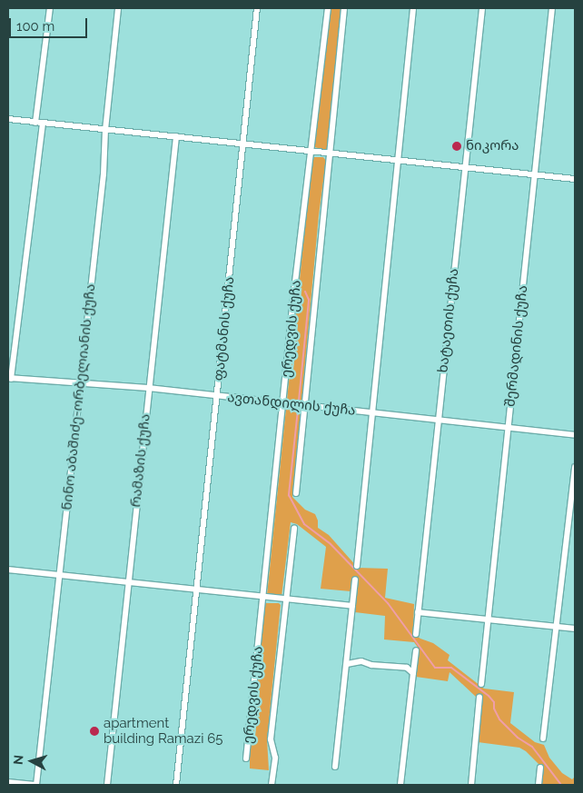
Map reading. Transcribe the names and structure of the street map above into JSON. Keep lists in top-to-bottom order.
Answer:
{
  "streets": {
    "street": [
      "ხატაეთის ქუჩა",
      "ფატმანის ქუჩა",
      "ერედვის ქუჩა",
      "შერმადინის ქუჩა",
      "ნინო აბაშიძე-ორბელიანის ქუჩა",
      "ავთანდილის ქუჩა",
      "რამაზის ქუჩა"
    ]
  },
  "crossings": [
    ["ხატაეთის ქუჩა", "ავთანდილის ქუჩა"],
    ["ფატმანის ქუჩა", "ავთანდილის ქუჩა"],
    ["ერედვის ქუჩა", "ავთანდილის ქუჩა"],
    ["შერმადინის ქუჩა", "ავთანდილის ქუჩა"],
    ["ნინო აბაშიძე-ორბელიანის ქუჩა", "ავთანდილის ქუჩა"],
    ["ავთანდილის ქუჩა", "რამაზის ქუჩა"]
  ],
  "places": ["ნიკორა", "apartment building Ramazi 65"],
  "scale_bar": "100 m",
  "north": "left"
}
